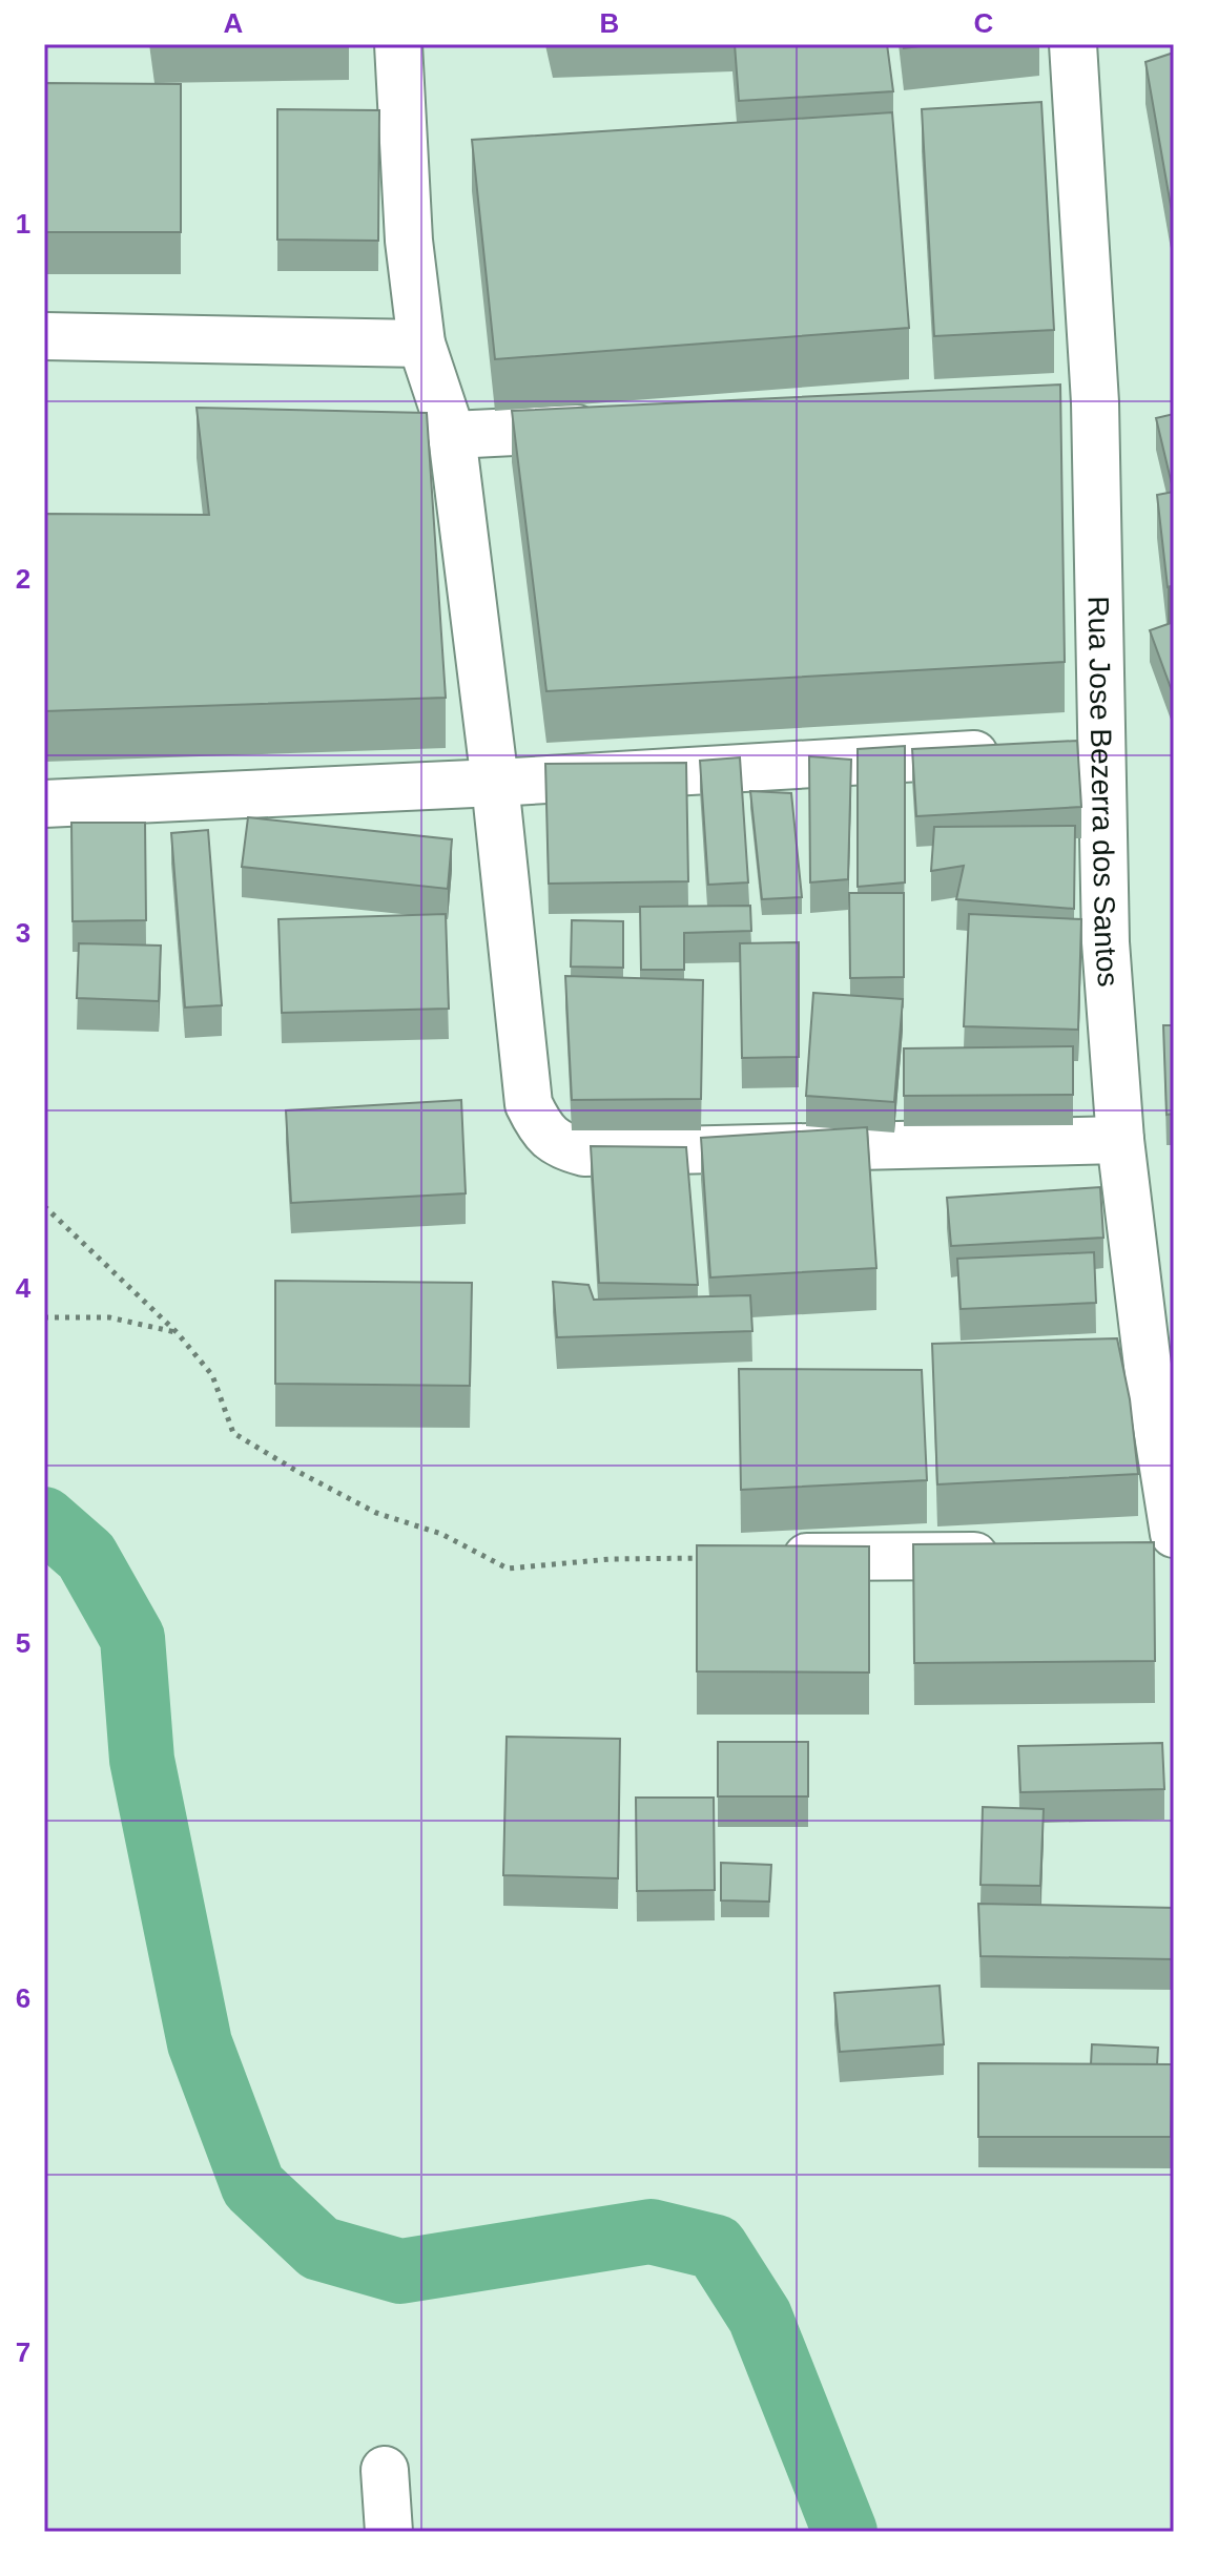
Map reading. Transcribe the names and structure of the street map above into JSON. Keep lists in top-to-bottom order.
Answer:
{
  "streets": {
    "street": ["Rua Jose Bezerra dos Santos"]
  },
  "grid": {
    "columns": ["A", "B", "C"],
    "rows": [
      "1",
      "2",
      "3",
      "4",
      "5",
      "6",
      "7"
    ]
  }
}
